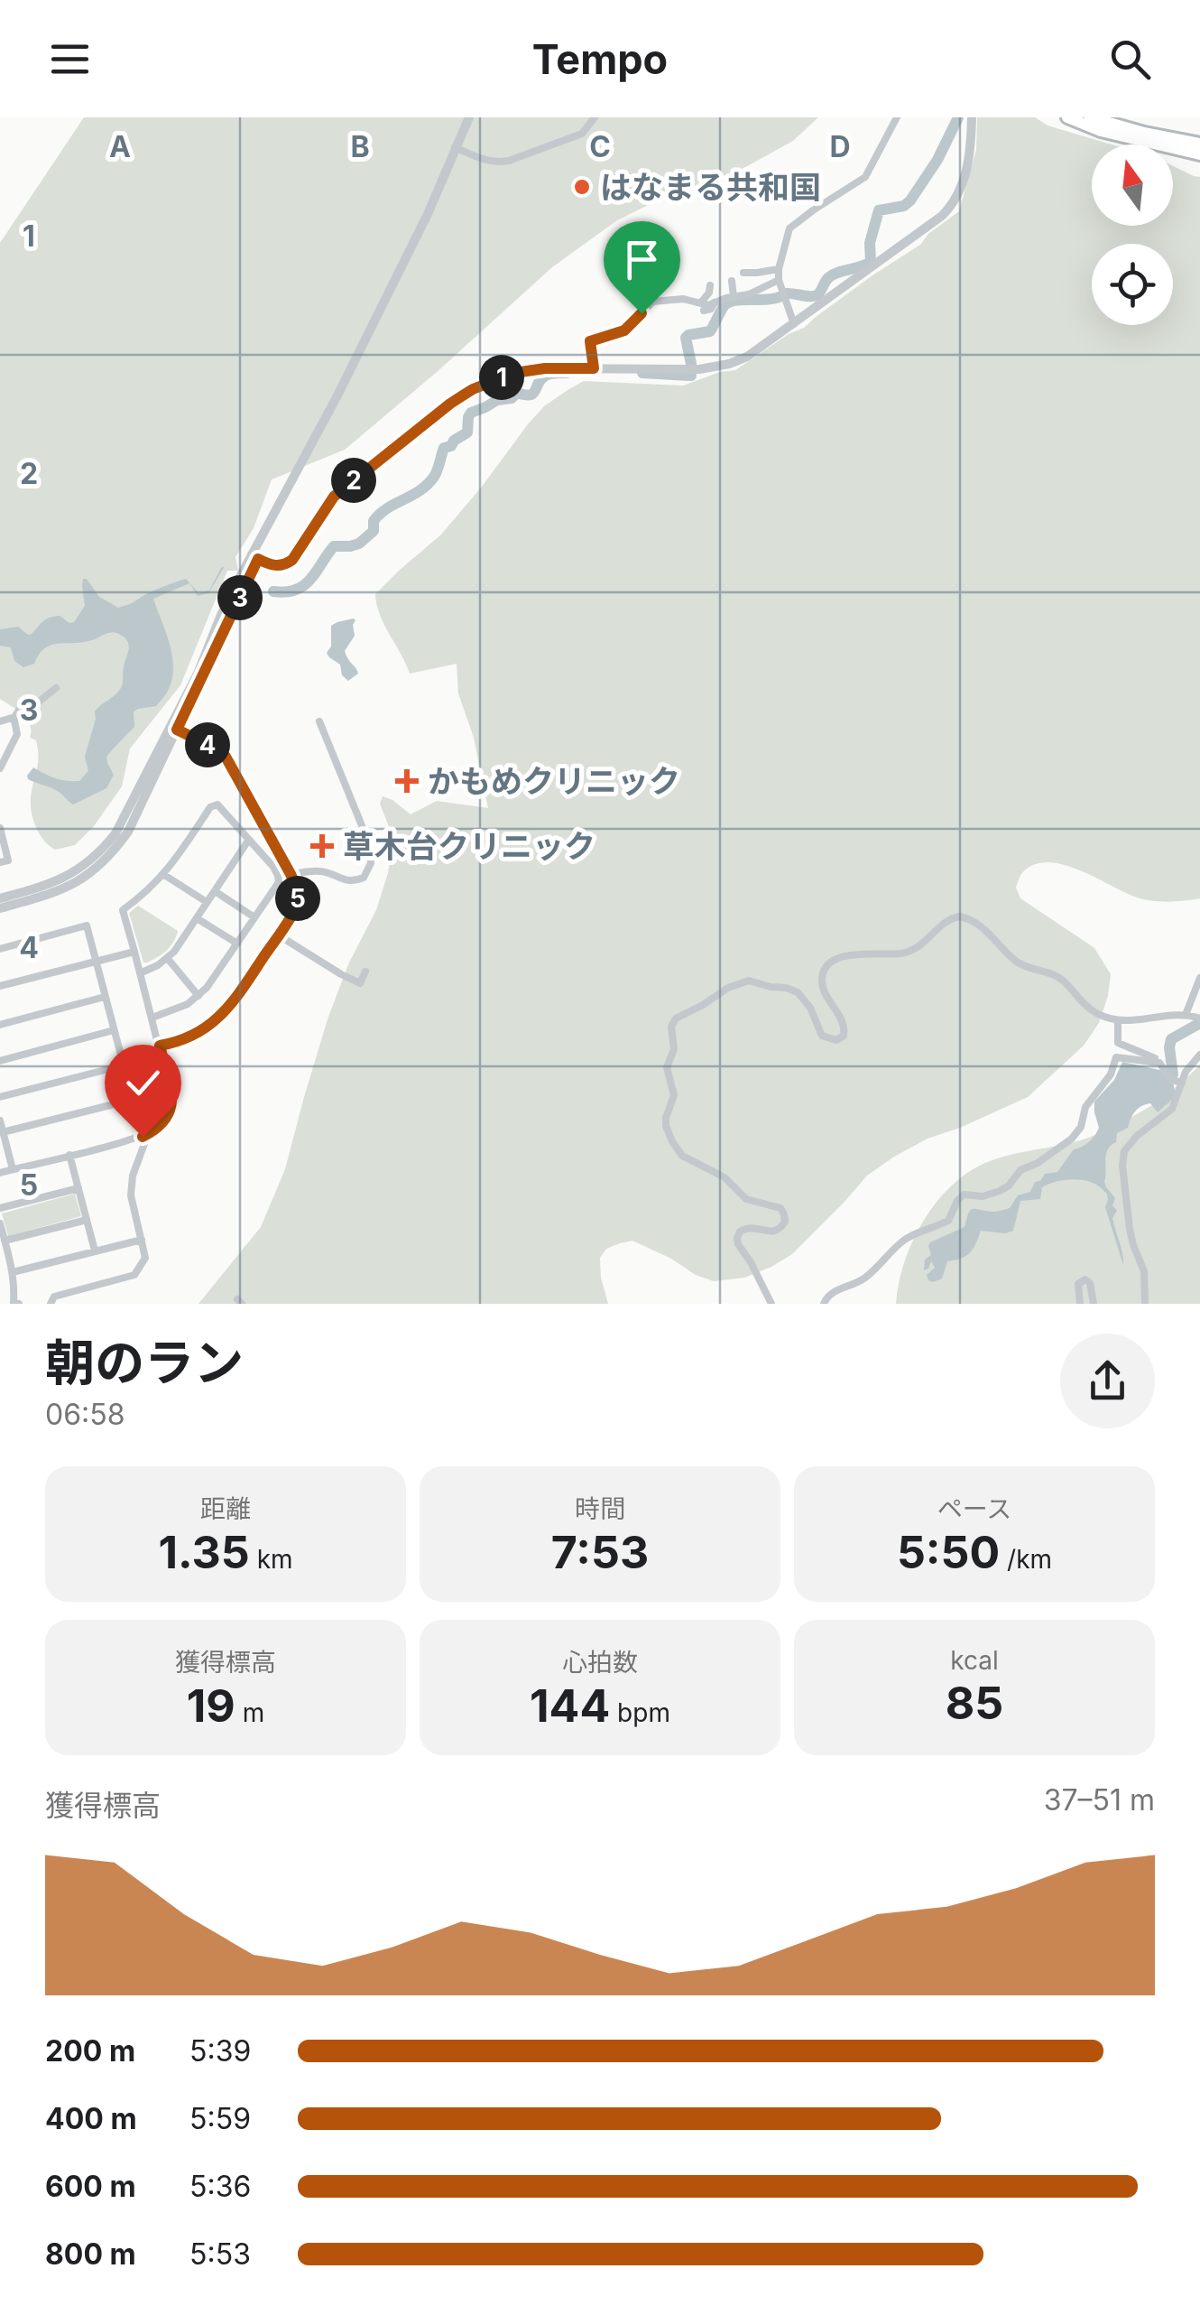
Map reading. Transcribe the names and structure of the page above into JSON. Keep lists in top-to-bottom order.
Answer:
{
  "places": {
    "other": ["はなまる共和国"],
    "health": ["かもめクリニック", "草木台クリニック"]
  },
  "north": "top",
  "page": {
    "header": "Tempo",
    "pins": [
      "1",
      "2",
      "3",
      "4",
      "5"
    ],
    "heading": ["朝のラン", "06:58"],
    "stats": [
      ["距離", "1.35 km"],
      ["時間", "7:53"],
      ["ペース", "5:50 /km"],
      ["獲得標高", "19 m"],
      ["心拍数", "144 bpm"],
      ["kcal", "85"]
    ],
    "chart": ["獲得標高", "37–51 m"],
    "list": [
      {
        "name": "200 m",
        "note": "5:39"
      },
      {
        "name": "400 m",
        "note": "5:59"
      },
      {
        "name": "600 m",
        "note": "5:36"
      },
      {
        "name": "800 m",
        "note": "5:53"
      }
    ]
  },
  "grid": {
    "columns": [
      "A",
      "B",
      "C",
      "D"
    ],
    "rows": [
      "1",
      "2",
      "3",
      "4",
      "5"
    ]
  }
}
